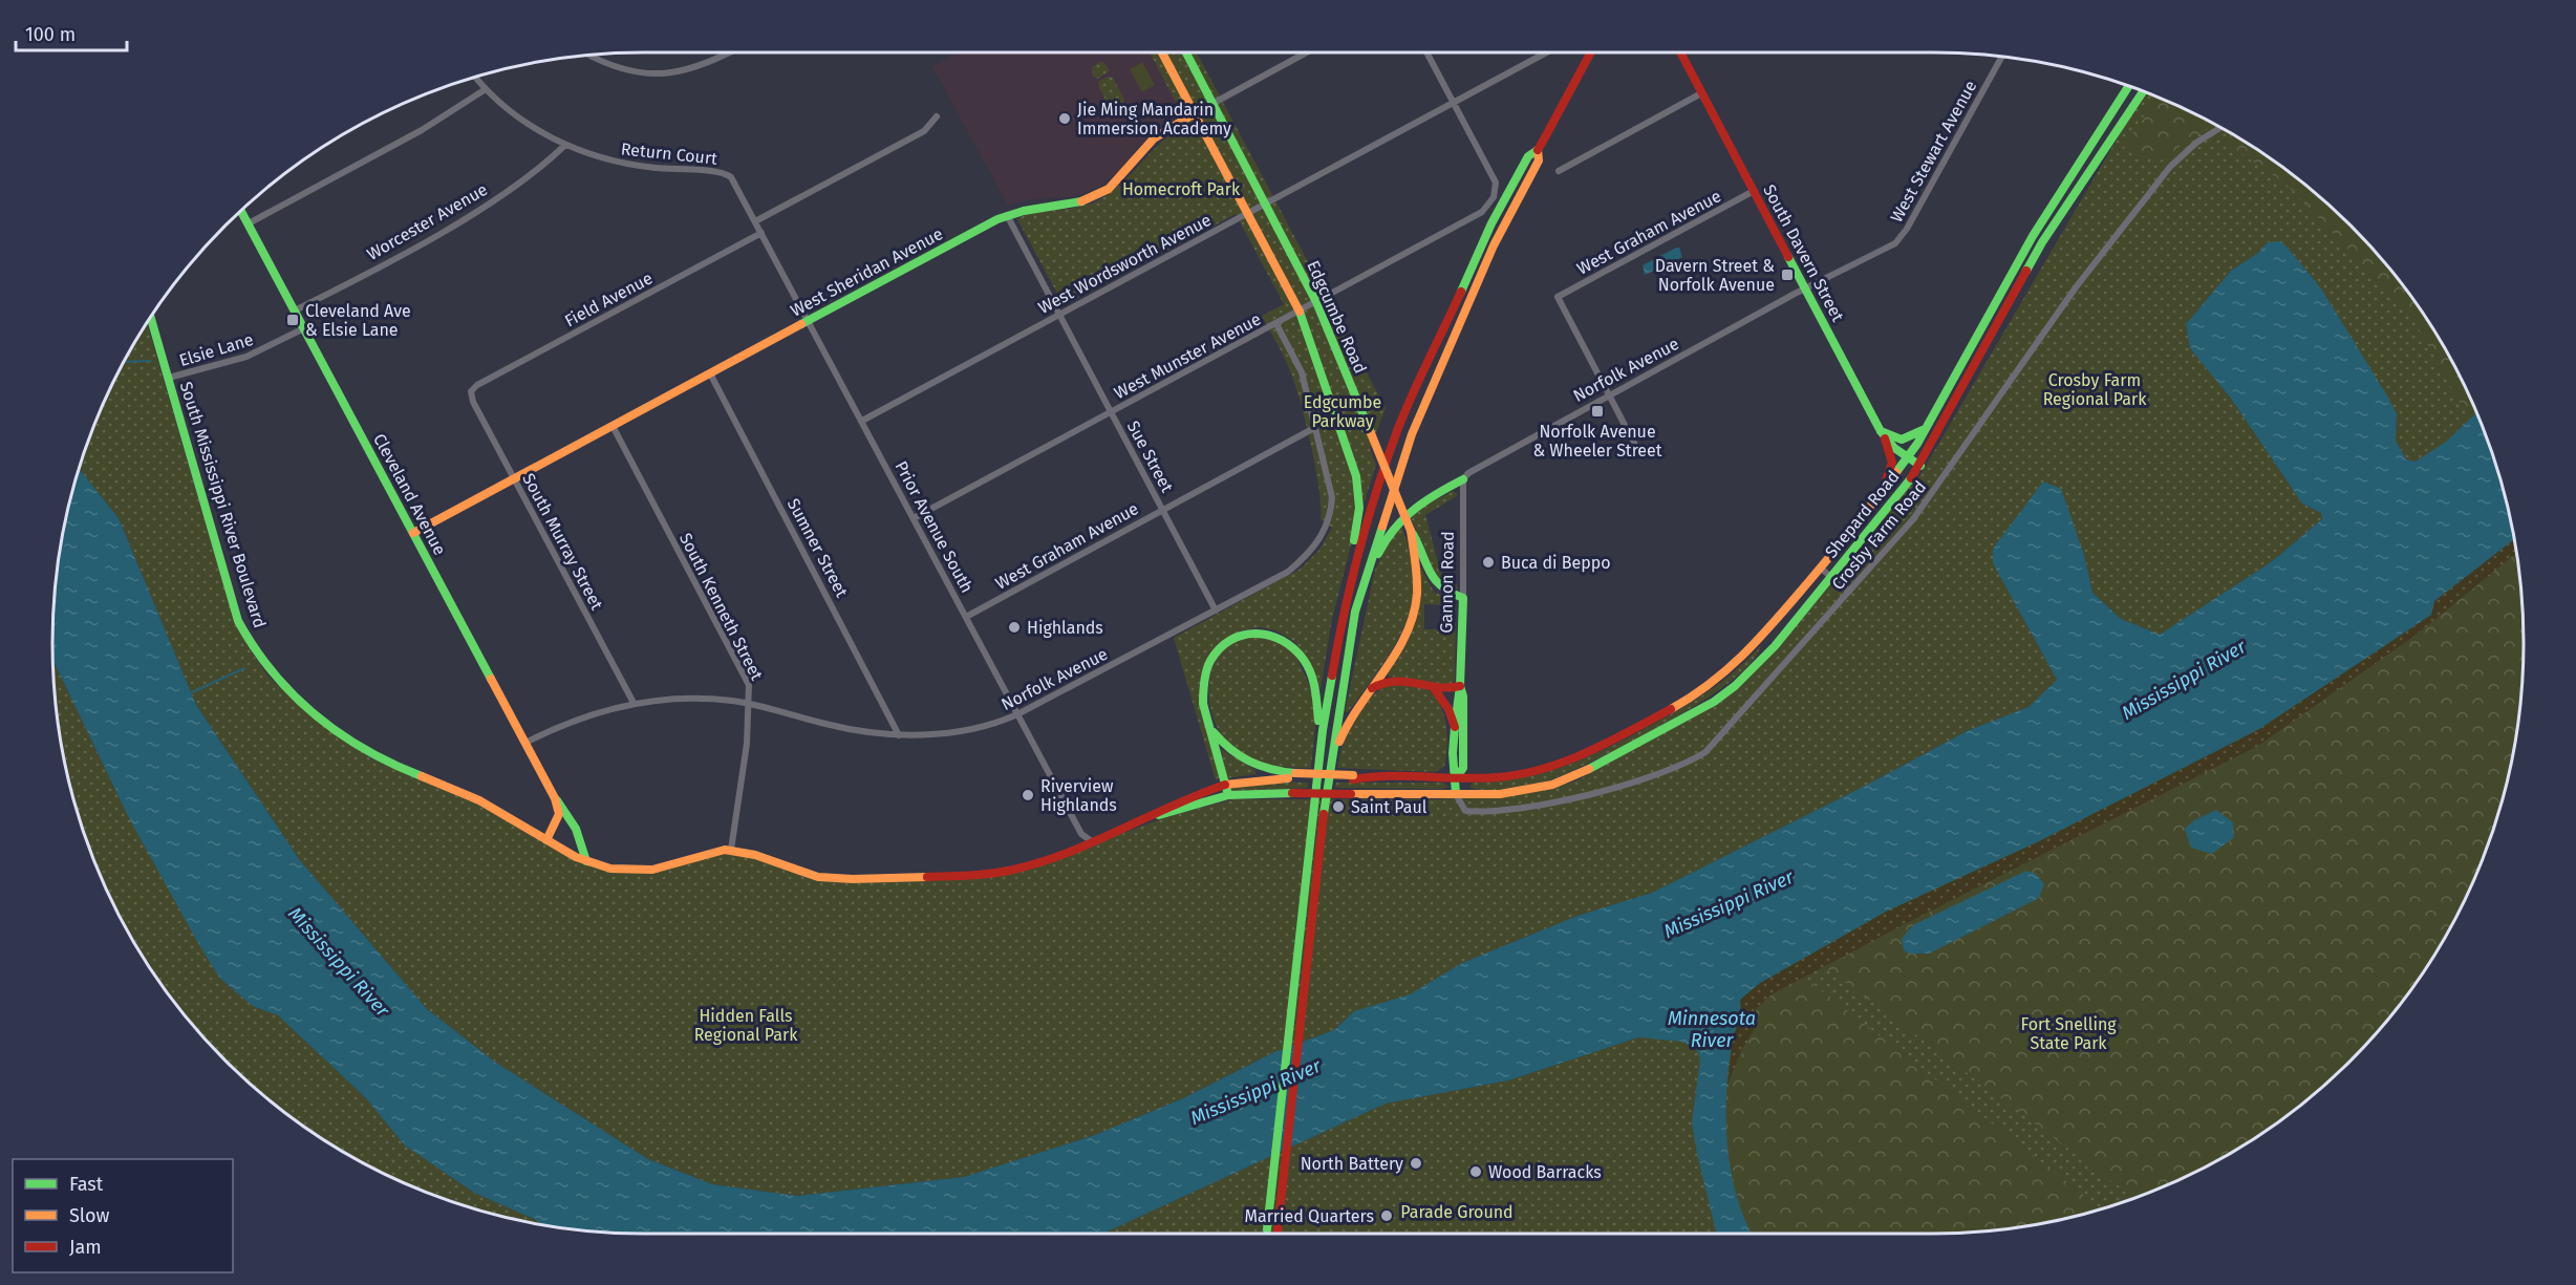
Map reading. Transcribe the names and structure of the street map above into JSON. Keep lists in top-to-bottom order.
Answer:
{
  "streets": {
    "main road": [
      "South Davern Street",
      "West Sheridan Avenue",
      "Edgcumbe Road",
      "Cleveland Avenue",
      "South Mississippi River Boulevard",
      "Shepard Road",
      "Gannon Road"
    ],
    "street": [
      "West Stewart Avenue",
      "Return Court",
      "Worcester Avenue",
      "West Graham Avenue",
      "West Wordsworth Avenue",
      "Field Avenue",
      "Elsie Lane",
      "West Munster Avenue",
      "Norfolk Avenue",
      "Sue Street",
      "Prior Avenue South",
      "Crosby Farm Road",
      "South Murray Street",
      "Sumner Street",
      "South Kenneth Street"
    ]
  },
  "crossings": [
    ["West Stewart Avenue", "South Davern Street"],
    ["West Stewart Avenue", "Norfolk Avenue"],
    ["Return Court", "Worcester Avenue"],
    ["Return Court", "Prior Avenue South"],
    ["Worcester Avenue", "Cleveland Avenue"],
    ["West Graham Avenue", "South Davern Street"],
    ["West Graham Avenue", "Norfolk Avenue"],
    ["West Graham Avenue", "Sue Street"],
    ["West Graham Avenue", "Prior Avenue South"],
    ["South Davern Street", "Norfolk Avenue"],
    ["South Davern Street", "Shepard Road"],
    ["West Wordsworth Avenue", "Edgcumbe Road"],
    ["West Wordsworth Avenue", "West Munster Avenue"],
    ["West Wordsworth Avenue", "Sue Street"],
    ["West Wordsworth Avenue", "Prior Avenue South"],
    ["West Sheridan Avenue", "Edgcumbe Road"],
    ["West Sheridan Avenue", "Sue Street"],
    ["West Sheridan Avenue", "Cleveland Avenue"],
    ["West Sheridan Avenue", "Prior Avenue South"],
    ["West Sheridan Avenue", "South Murray Street"],
    ["West Sheridan Avenue", "Sumner Street"],
    ["West Sheridan Avenue", "South Kenneth Street"],
    ["Field Avenue", "Prior Avenue South"],
    ["Field Avenue", "South Murray Street"],
    ["Edgcumbe Road", "West Munster Avenue"],
    ["Edgcumbe Road", "Gannon Road"],
    ["Elsie Lane", "Cleveland Avenue"],
    ["Elsie Lane", "South Mississippi River Boulevard"],
    ["West Munster Avenue", "Sue Street"],
    ["West Munster Avenue", "Prior Avenue South"],
    ["Norfolk Avenue", "Sue Street"],
    ["Norfolk Avenue", "Cleveland Avenue"],
    ["Norfolk Avenue", "Prior Avenue South"],
    ["Norfolk Avenue", "South Murray Street"],
    ["Norfolk Avenue", "Sumner Street"],
    ["Norfolk Avenue", "Gannon Road"],
    ["Norfolk Avenue", "South Kenneth Street"],
    ["Cleveland Avenue", "South Mississippi River Boulevard"],
    ["South Mississippi River Boulevard", "Shepard Road"],
    ["South Mississippi River Boulevard", "Prior Avenue South"],
    ["South Mississippi River Boulevard", "Crosby Farm Road"],
    ["South Mississippi River Boulevard", "Gannon Road"],
    ["South Mississippi River Boulevard", "South Kenneth Street"],
    ["Shepard Road", "Crosby Farm Road"],
    ["Shepard Road", "Gannon Road"],
    ["Crosby Farm Road", "Gannon Road"]
  ],
  "water": ["Mississippi River", "Minnesota River"],
  "parks": [
    "Homecroft Park",
    "Crosby Farm Regional Park",
    "Edgcumbe Parkway",
    "Hidden Falls Regional Park",
    "Fort Snelling State Park",
    "Parade Ground"
  ],
  "places": {
    "other": [
      "Jie Ming Mandarin Immersion Academy",
      "Buca di Beppo",
      "Highlands",
      "Riverview Highlands",
      "Saint Paul",
      "North Battery",
      "Wood Barracks",
      "Married Quarters"
    ],
    "transit": ["Davern Street & Norfolk Avenue", "Cleveland Ave & Elsie Lane", "Norfolk Avenue & Wheeler Street"]
  },
  "legend": ["Fast", "Slow", "Jam"],
  "scale_bar": "100 m"
}
